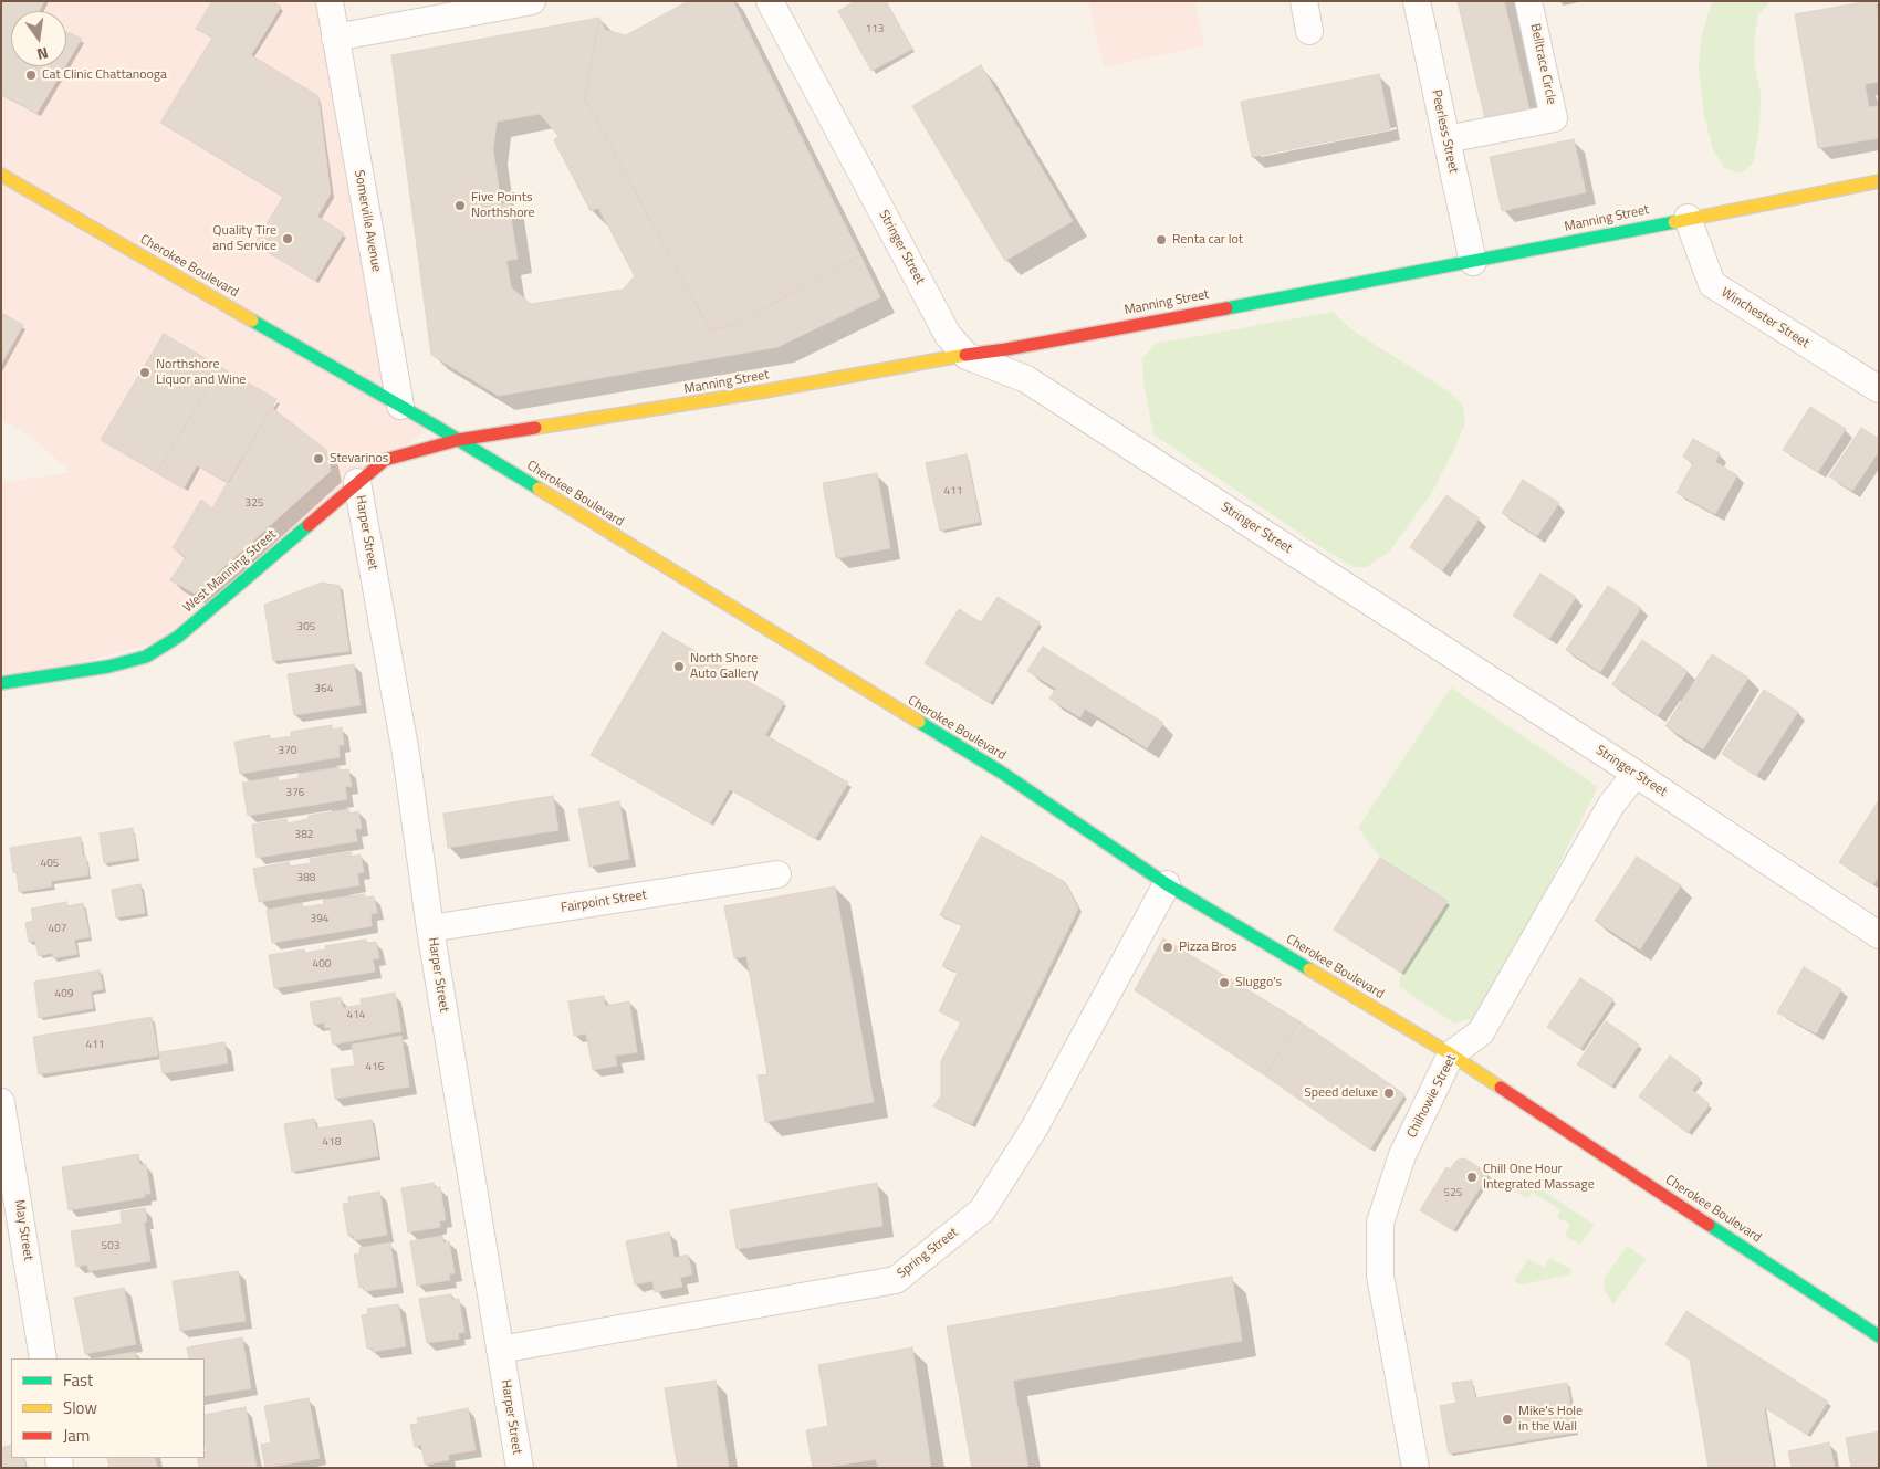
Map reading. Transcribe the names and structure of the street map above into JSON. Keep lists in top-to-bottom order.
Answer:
{
  "streets": {
    "main road": ["Manning Street", "Cherokee Boulevard", "West Manning Street"],
    "street": [
      "Belltrace Circle",
      "Peerless Street",
      "Somerville Avenue",
      "Stringer Street",
      "Winchester Street",
      "Harper Street",
      "Fairpoint Street",
      "Chilhowie Street",
      "May Street",
      "Spring Street"
    ]
  },
  "crossings": [
    ["Belltrace Circle", "Peerless Street"],
    ["Peerless Street", "Manning Street"],
    ["Manning Street", "Stringer Street"],
    ["Manning Street", "Cherokee Boulevard"],
    ["Manning Street", "Winchester Street"],
    ["Manning Street", "West Manning Street"],
    ["Somerville Avenue", "Cherokee Boulevard"],
    ["Stringer Street", "Chilhowie Street"],
    ["Cherokee Boulevard", "West Manning Street"],
    ["Cherokee Boulevard", "Chilhowie Street"],
    ["Cherokee Boulevard", "Spring Street"],
    ["Harper Street", "West Manning Street"],
    ["Harper Street", "Fairpoint Street"],
    ["Harper Street", "Spring Street"]
  ],
  "places": [
    "Cat Clinic Chattanooga",
    "Five Points Northshore",
    "Quality Tire and Service",
    "Renta car lot",
    "Northshore Liquor and Wine",
    "Stevarinos",
    "North Shore Auto Gallery",
    "Pizza Bros",
    "Sluggo's",
    "Speed deluxe",
    "Chill One Hour Integrated Massage",
    "Mike's Hole in the Wall"
  ],
  "house_numbers": [
    "113",
    "411",
    "325",
    "305",
    "364",
    "370",
    "376",
    "382",
    "405",
    "388",
    "394",
    "407",
    "400",
    "409",
    "414",
    "411",
    "416",
    "418",
    "525",
    "503"
  ],
  "legend": ["Fast", "Slow", "Jam"],
  "north": "bottom"
}
